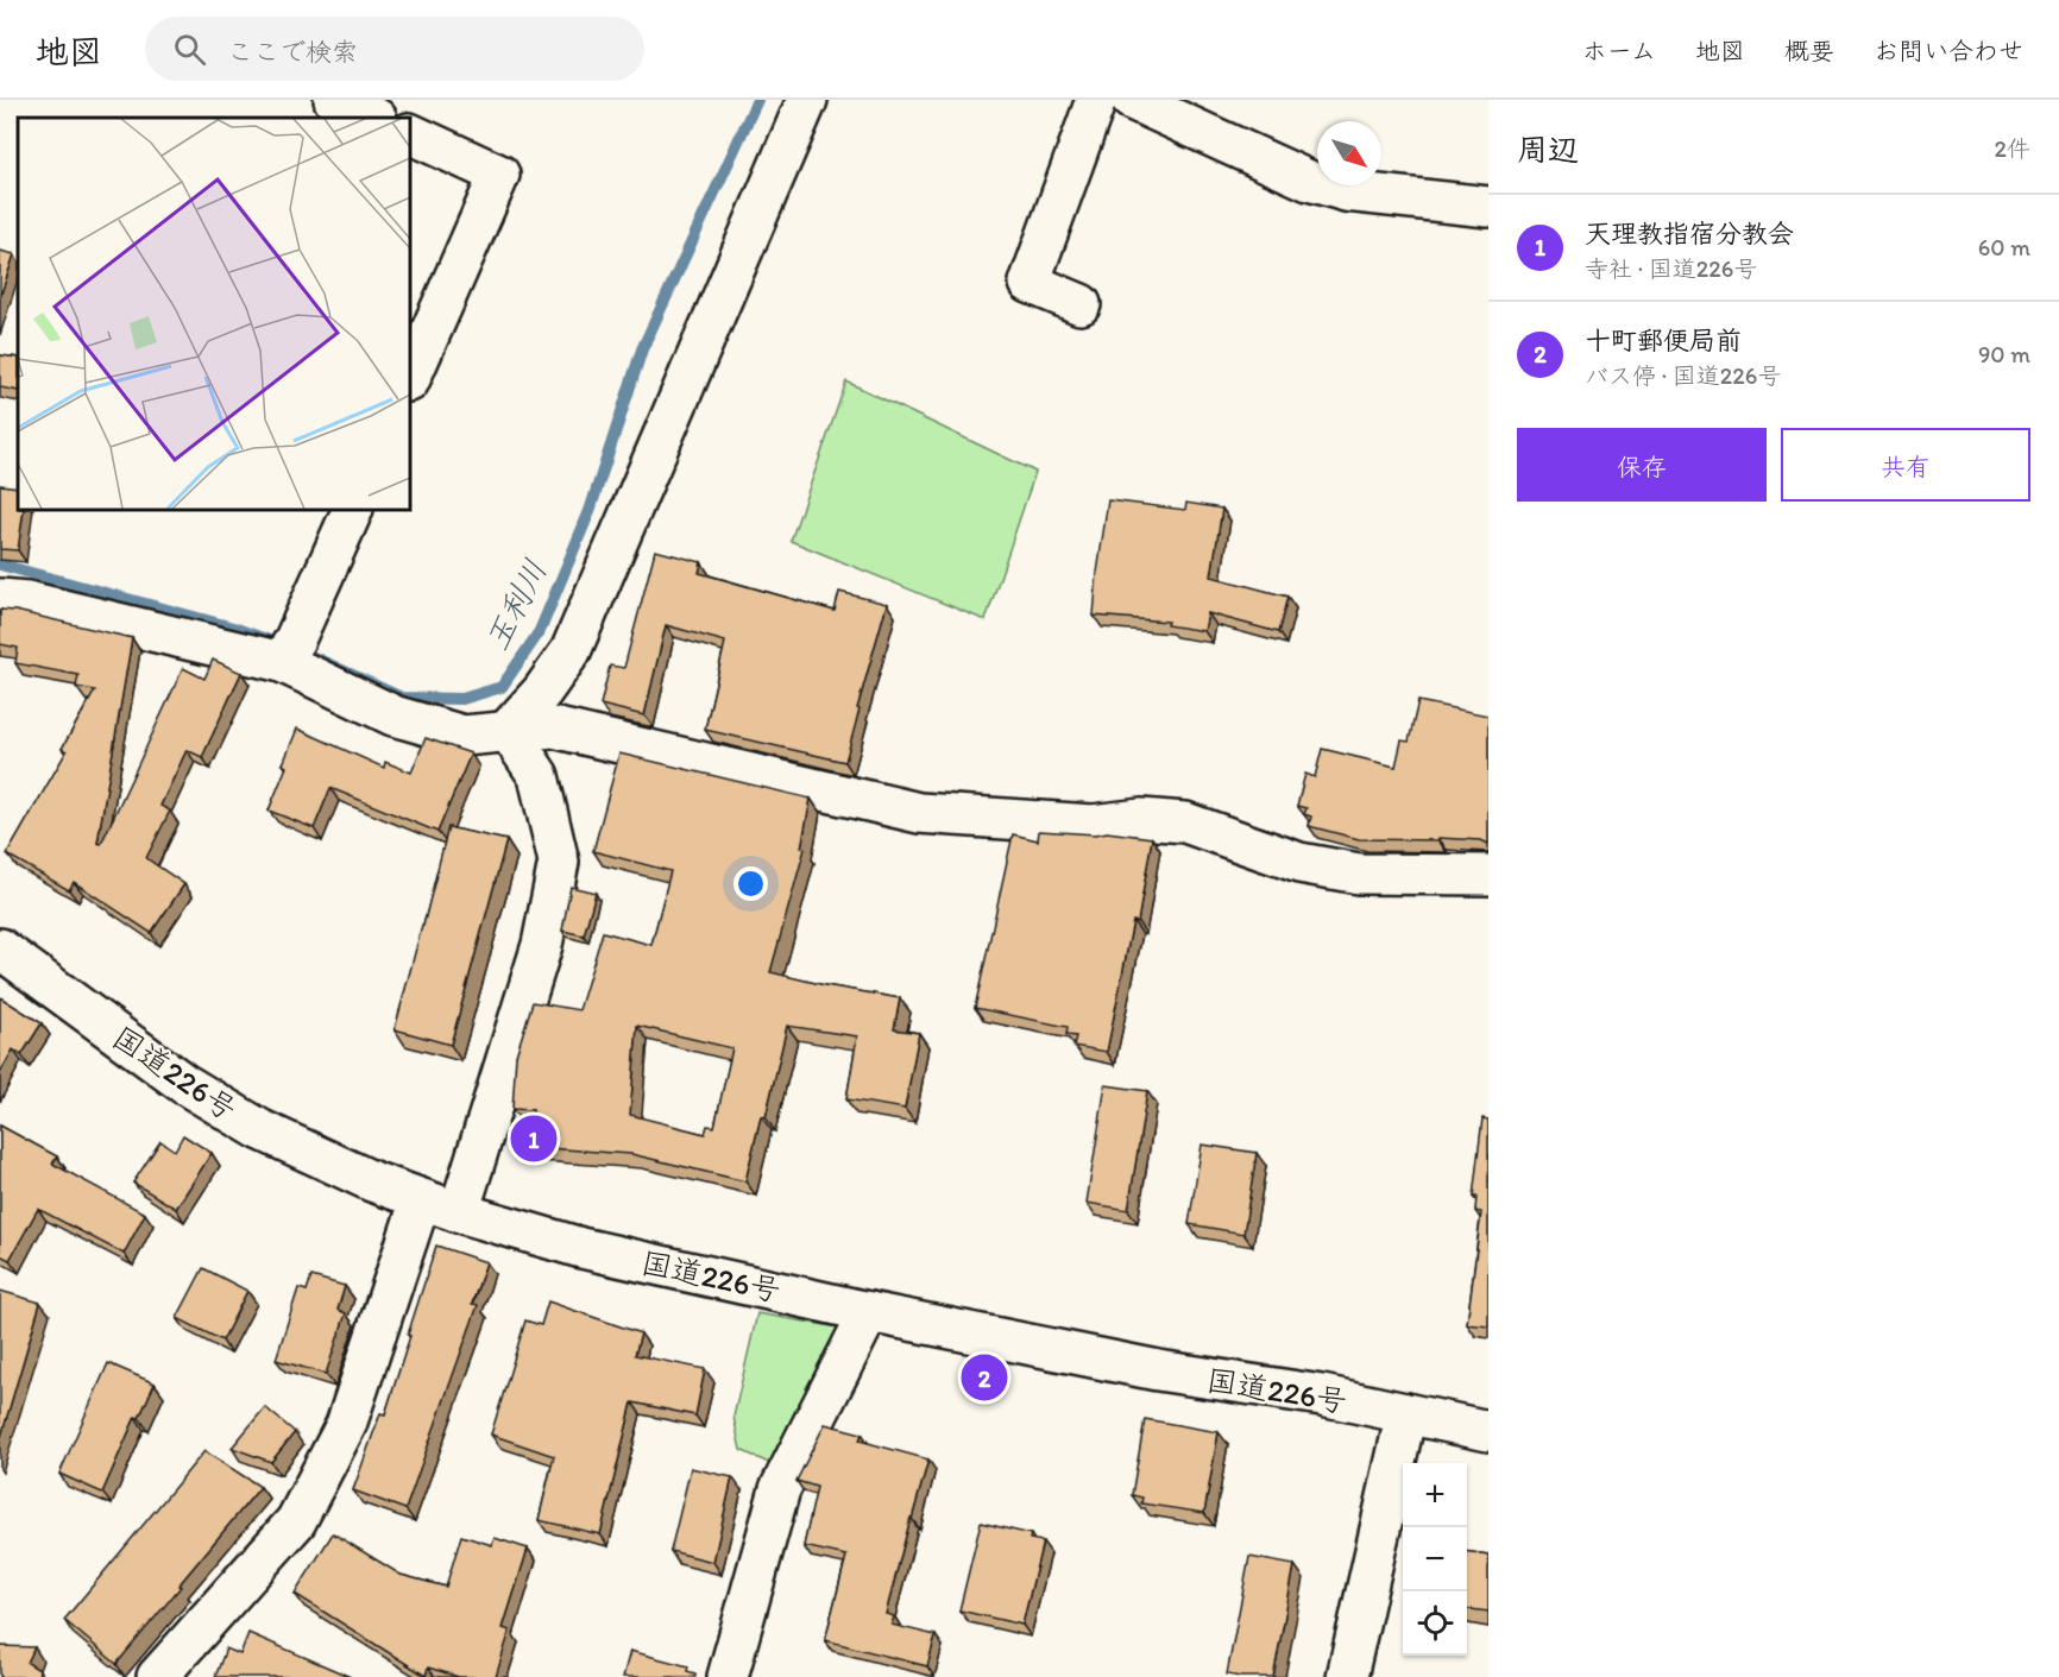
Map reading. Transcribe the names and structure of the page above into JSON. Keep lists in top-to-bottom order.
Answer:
{
  "streets": {
    "main road": ["国道226号"]
  },
  "water": ["玉利川"],
  "north": "bottom right",
  "page": {
    "header": "地図",
    "search": "ここで検索",
    "nav": [
      "ホーム",
      "地図",
      "概要",
      "お問い合わせ"
    ],
    "heading": ["周辺", "2件"],
    "list": [
      {
        "mark": "1",
        "name": "天理教指宿分教会",
        "note": "寺社 · 国道226号",
        "value": "60 m"
      },
      {
        "mark": "2",
        "name": "十町郵便局前",
        "note": "バス停 · 国道226号",
        "value": "90 m"
      }
    ],
    "buttons": ["保存", "共有"],
    "pins": ["1", "2"],
    "map_buttons": ["+", "−"]
  }
}
